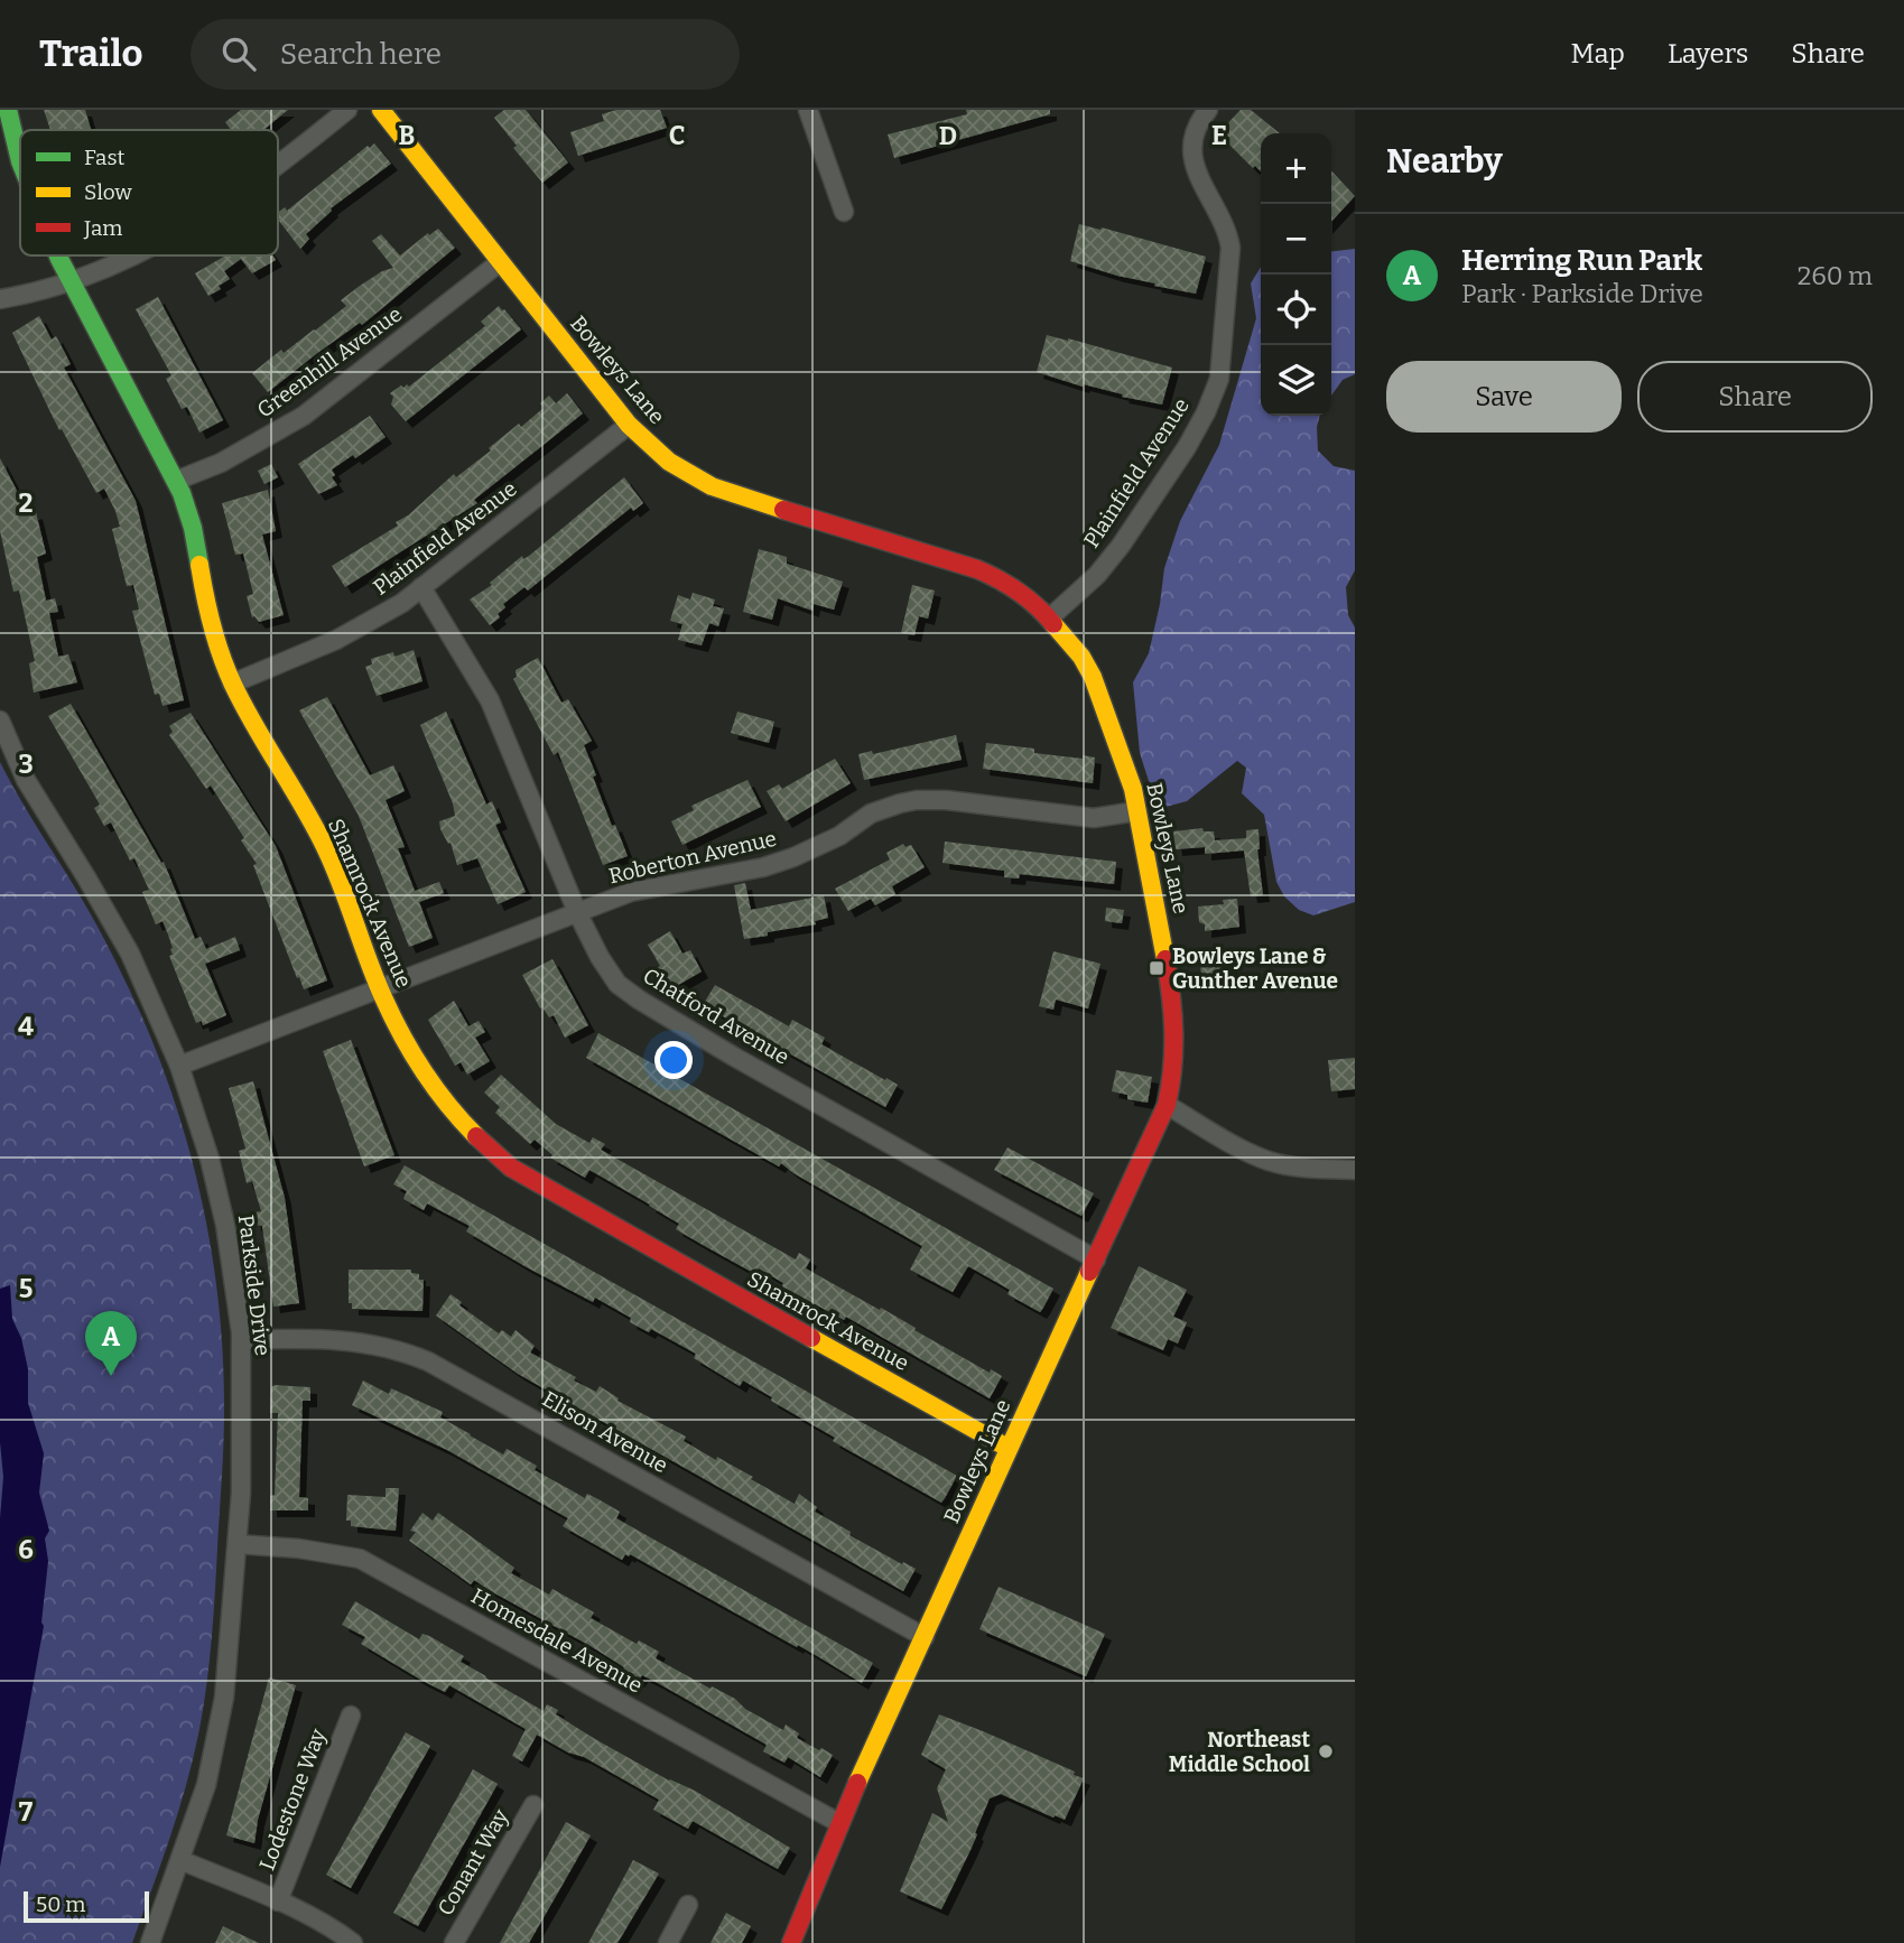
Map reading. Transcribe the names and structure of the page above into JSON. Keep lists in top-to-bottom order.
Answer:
{
  "streets": {
    "street": [
      "Greenhill Avenue",
      "Bowleys Lane",
      "Plainfield Avenue",
      "Roberton Avenue",
      "Shamrock Avenue",
      "Chatford Avenue",
      "Parkside Drive",
      "Elison Avenue",
      "Homesdale Avenue",
      "Lodestone Way",
      "Conant Way"
    ]
  },
  "crossings": [
    ["Greenhill Avenue", "Bowleys Lane"],
    ["Greenhill Avenue", "Shamrock Avenue"],
    ["Bowleys Lane", "Plainfield Avenue"],
    ["Bowleys Lane", "Roberton Avenue"],
    ["Bowleys Lane", "Shamrock Avenue"],
    ["Bowleys Lane", "Chatford Avenue"],
    ["Bowleys Lane", "Elison Avenue"],
    ["Bowleys Lane", "Homesdale Avenue"],
    ["Plainfield Avenue", "Shamrock Avenue"],
    ["Plainfield Avenue", "Chatford Avenue"],
    ["Roberton Avenue", "Shamrock Avenue"],
    ["Roberton Avenue", "Chatford Avenue"],
    ["Roberton Avenue", "Parkside Drive"],
    ["Parkside Drive", "Elison Avenue"],
    ["Parkside Drive", "Homesdale Avenue"]
  ],
  "places": {
    "transit": ["Bowleys Lane & Gunther Avenue"],
    "other": ["Northeast Middle School"]
  },
  "legend": ["Fast", "Slow", "Jam"],
  "scale_bar": "50 m",
  "page": {
    "header": "Trailo",
    "search": "Search here",
    "nav": ["Map", "Layers", "Share"],
    "heading": "Nearby",
    "map_buttons": ["+", "−"],
    "list": [
      {
        "mark": "A",
        "name": "Herring Run Park",
        "note": "Park · Parkside Drive",
        "value": "260 m"
      }
    ],
    "buttons": ["Save", "Share"],
    "pins": "A",
    "scale": "50 m"
  },
  "grid": {
    "columns": [
      "B",
      "C",
      "D",
      "E"
    ],
    "rows": [
      "2",
      "3",
      "4",
      "5",
      "6",
      "7"
    ]
  }
}
